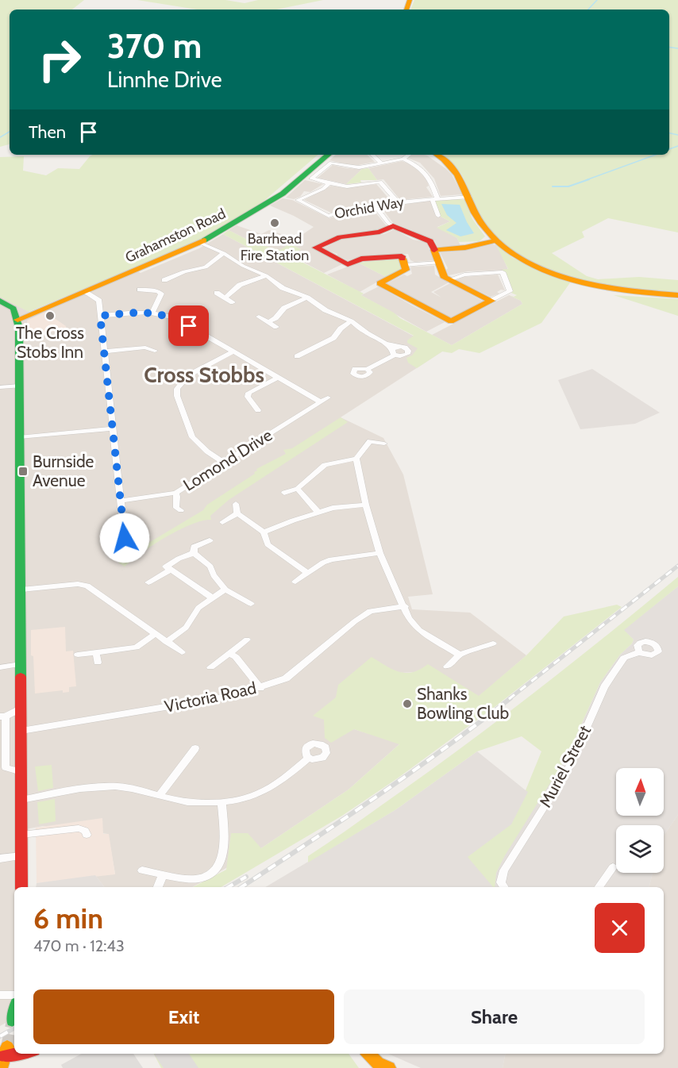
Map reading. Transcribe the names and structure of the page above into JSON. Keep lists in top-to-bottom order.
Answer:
{
  "streets": {
    "main road": ["Grahamston Road"],
    "street": [
      "Orchid Way",
      "Lomond Drive",
      "Victoria Road",
      "Muriel Street"
    ]
  },
  "districts": ["Cross Stobbs"],
  "places": {
    "other": ["Barrhead Fire Station", "The Cross Stobs Inn", "Shanks Bowling Club"],
    "transit": ["Burnside Avenue"]
  },
  "north": "top",
  "page": {
    "turn": ["370 m", "Linnhe Drive"],
    "then": "Then",
    "heading": ["6 min", "470 m · 12:43"],
    "buttons": ["Exit", "Share"]
  }
}
